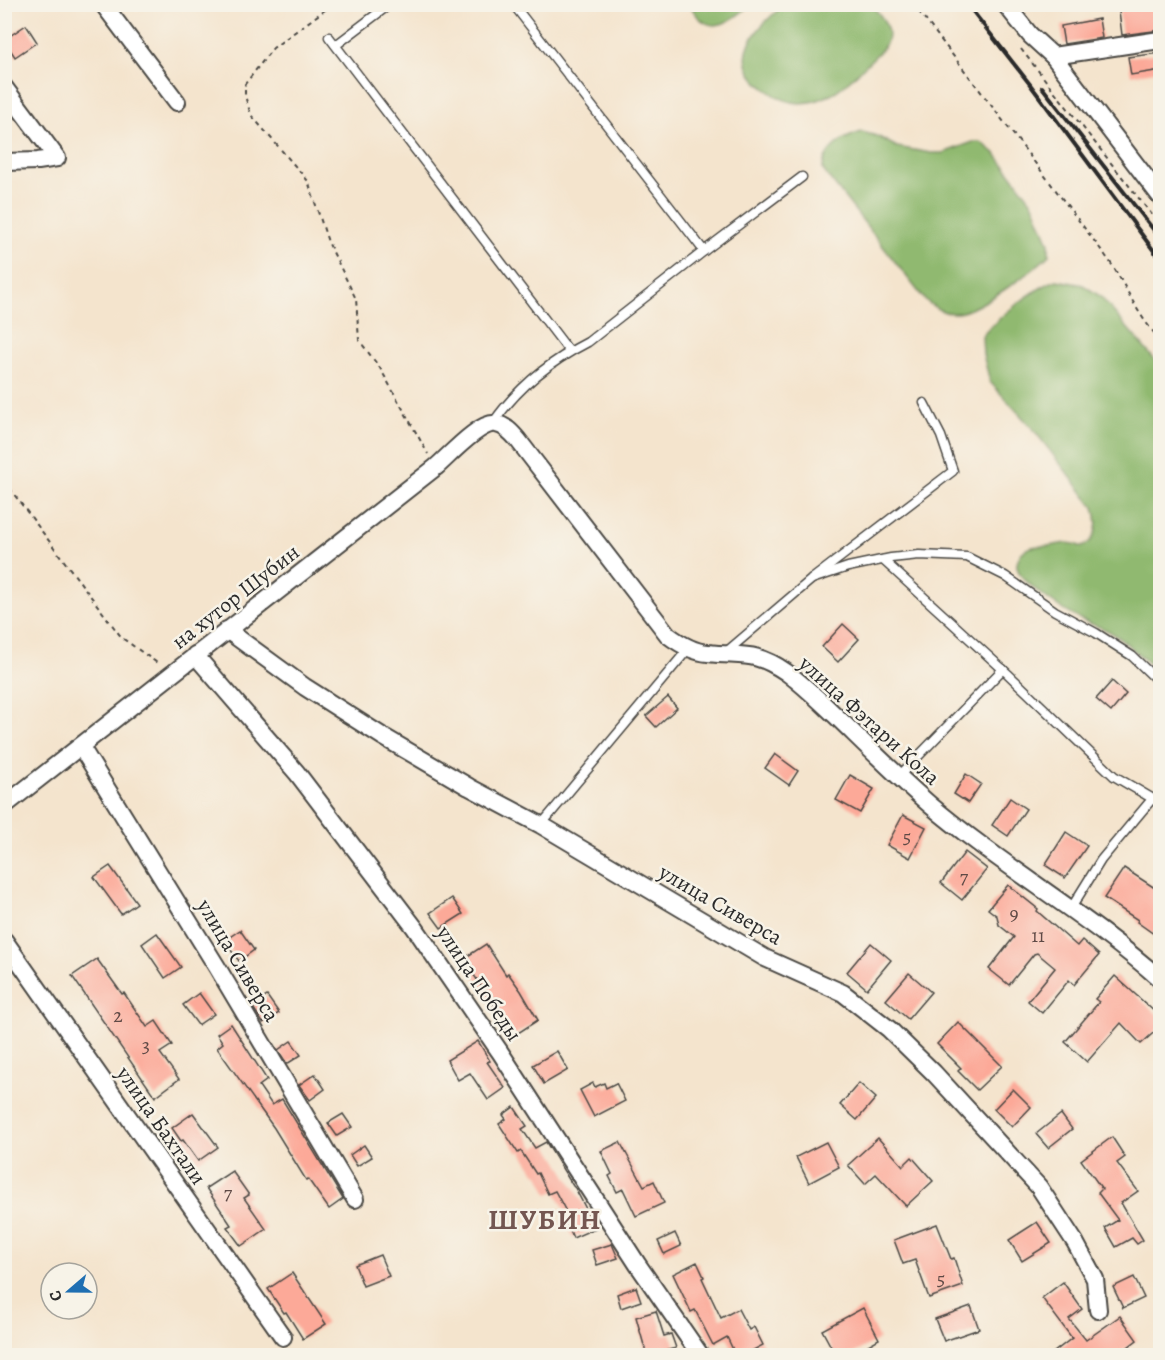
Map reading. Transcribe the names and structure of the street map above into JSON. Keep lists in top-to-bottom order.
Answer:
{
  "streets": {
    "street": [
      "на хутор Шубин",
      "улица Фэтари Кола",
      "улица Сиверса",
      "улица Победы",
      "улица Бахтали"
    ]
  },
  "crossings": [
    ["на хутор Шубин", "улица Фэтари Кола"],
    ["на хутор Шубин", "улица Сиверса"],
    ["на хутор Шубин", "улица Победы"]
  ],
  "districts": ["ШУБИН"],
  "house_numbers": [
    "5",
    "7",
    "9",
    "11",
    "2",
    "3",
    "7",
    "5"
  ],
  "north": "left"
}
